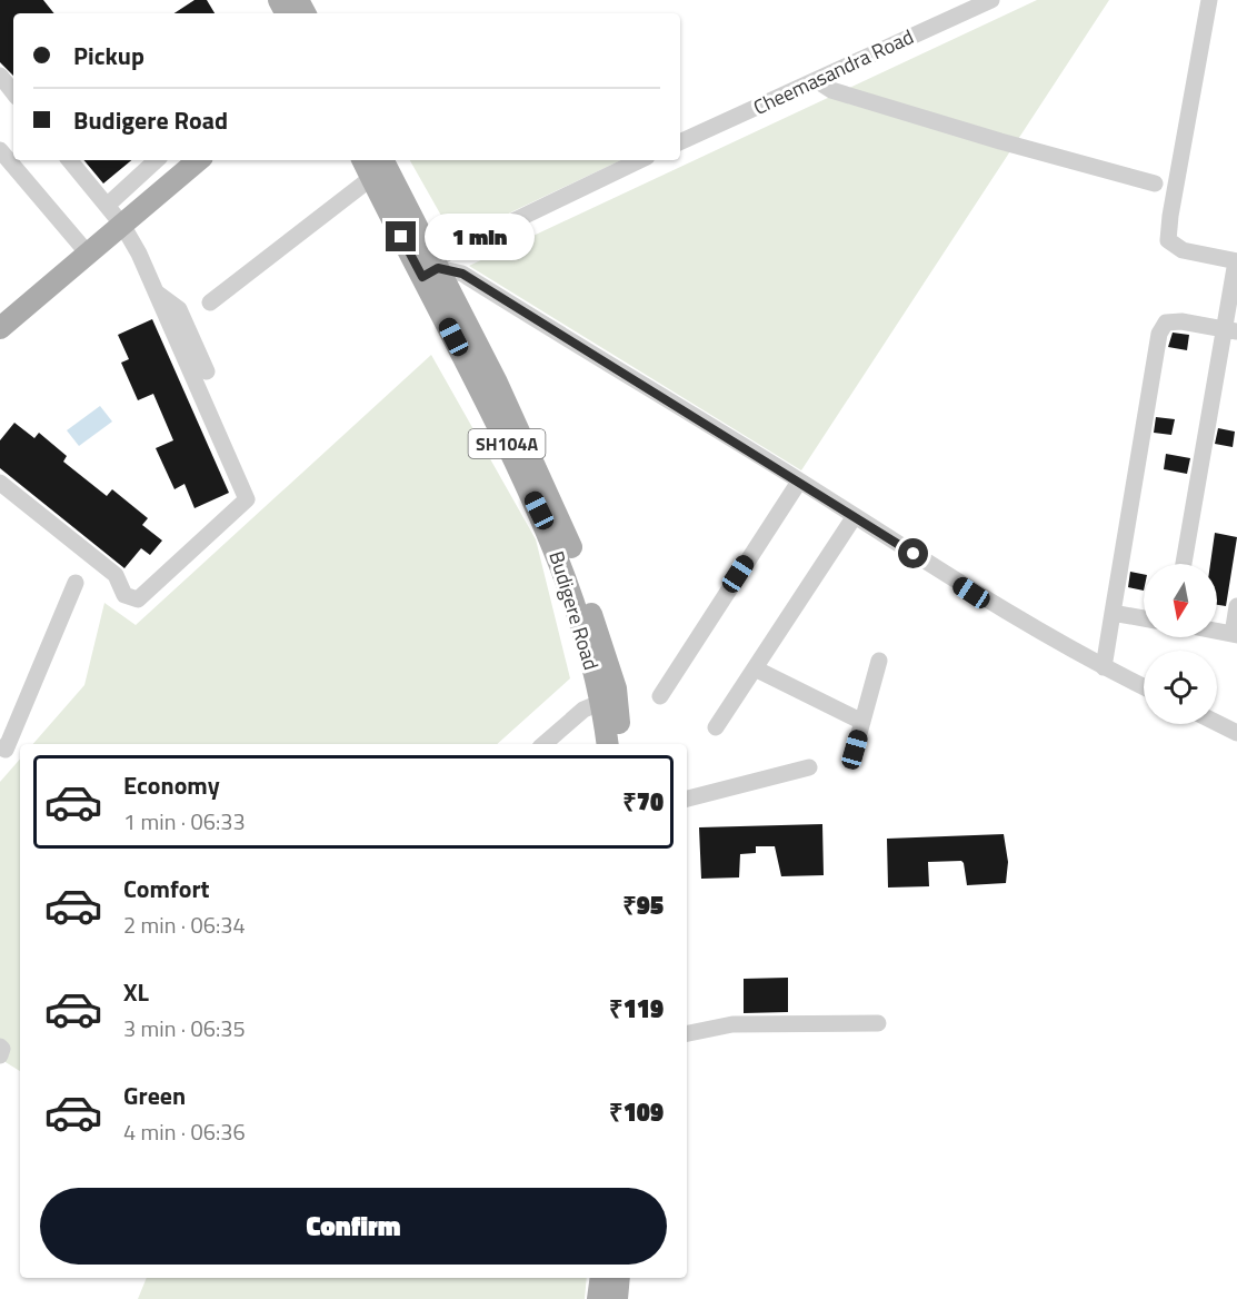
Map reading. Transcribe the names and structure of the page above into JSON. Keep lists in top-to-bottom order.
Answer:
{
  "streets": {
    "main road": ["SH104A", "Budigere Road"],
    "street": ["Cheemasandra Road"]
  },
  "north": "bottom",
  "page": {
    "banner": ["Pickup", "Budigere Road"],
    "bubble": "1 min",
    "list": [
      {
        "name": "Economy",
        "note": "1 min · 06:33",
        "value": "₹70"
      },
      {
        "name": "Comfort",
        "note": "2 min · 06:34",
        "value": "₹95"
      },
      {
        "name": "XL",
        "note": "3 min · 06:35",
        "value": "₹119"
      },
      {
        "name": "Green",
        "note": "4 min · 06:36",
        "value": "₹109"
      }
    ],
    "buttons": "Confirm"
  }
}
